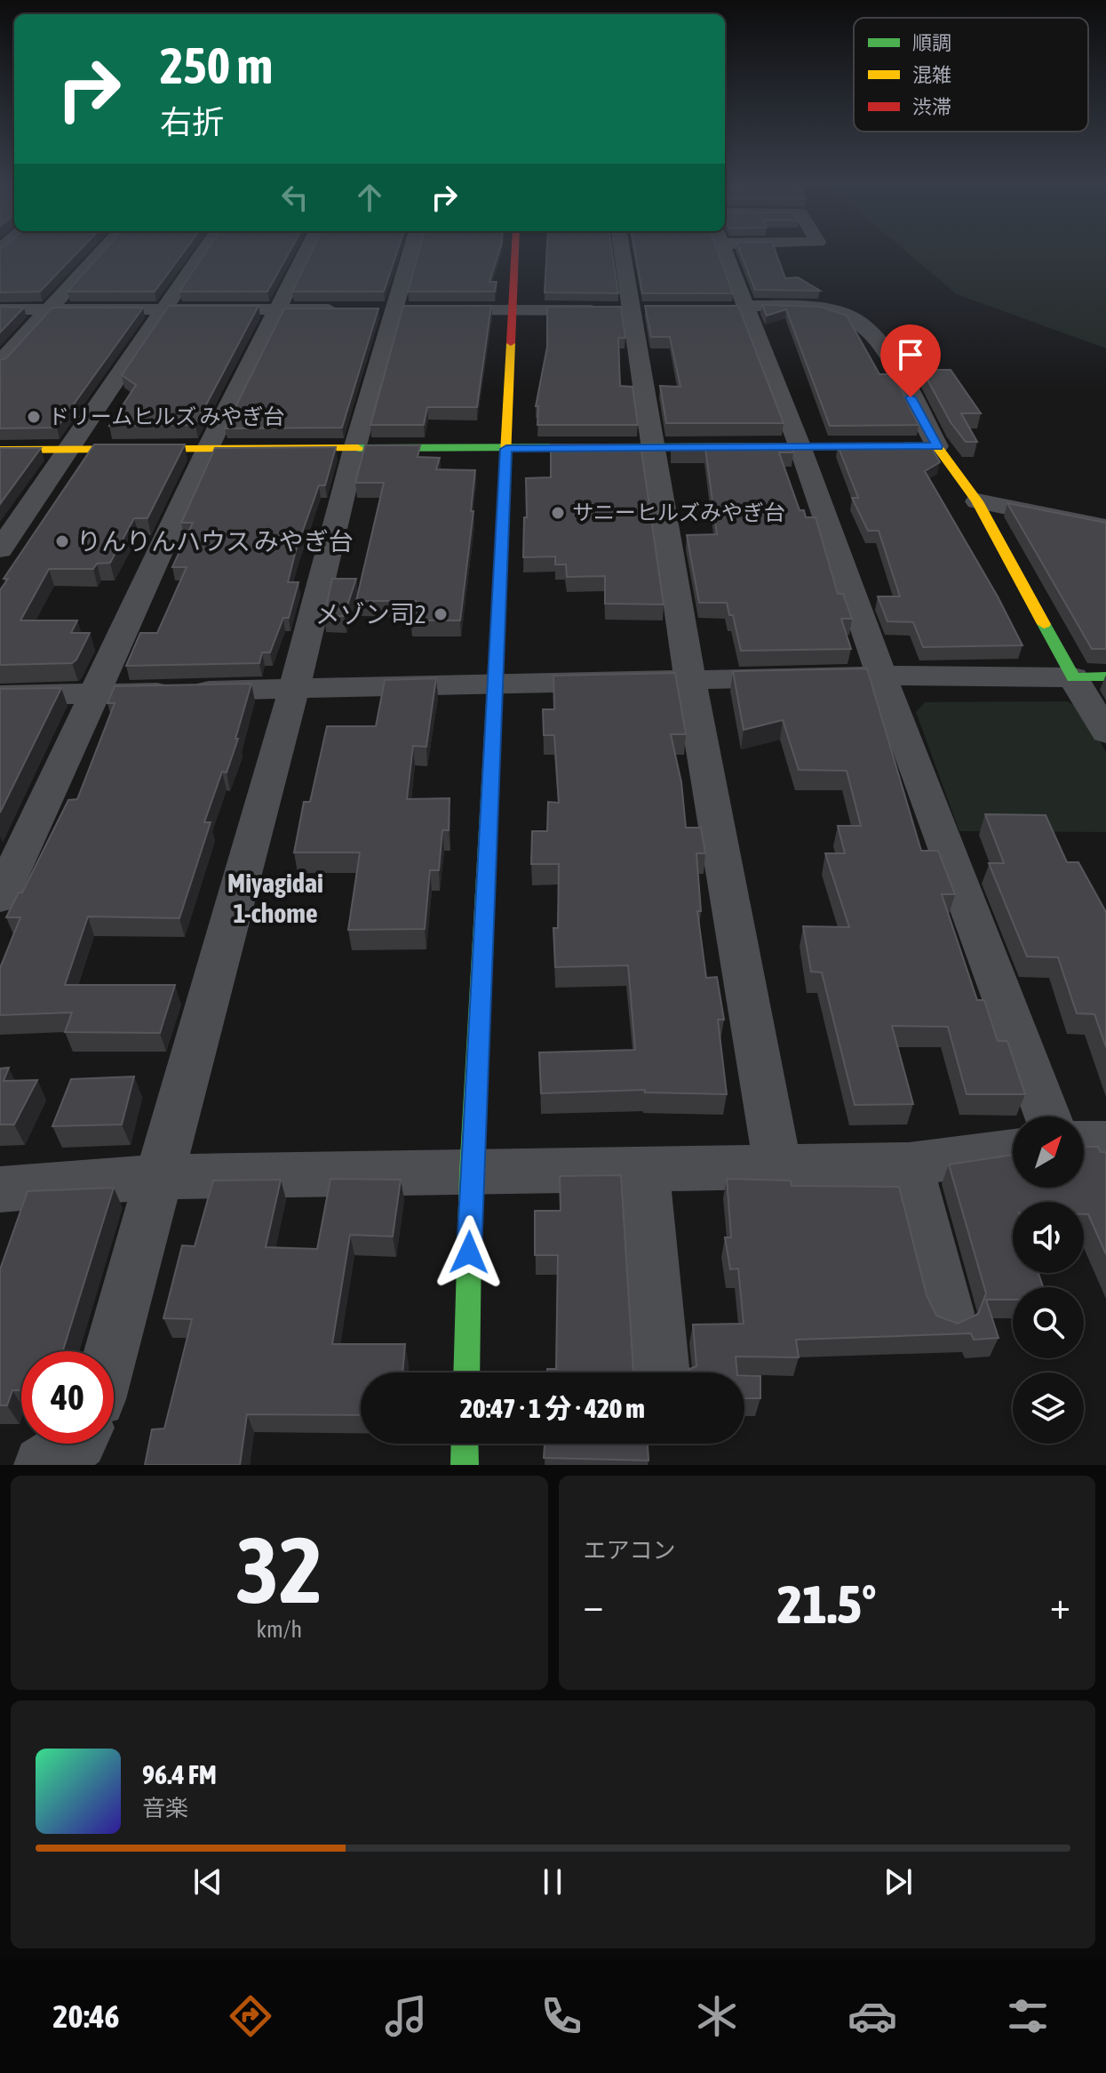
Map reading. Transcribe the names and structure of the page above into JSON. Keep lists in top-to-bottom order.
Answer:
{
  "districts": ["Miyagidai 1-chome"],
  "places": [
    "ドリームヒルズ みやぎ台",
    "サニーヒルズみやぎ台",
    "りんりんハウス みやぎ台",
    "メゾン司2"
  ],
  "legend": ["順調", "混雑", "渋滞"],
  "north": "top right",
  "page": {
    "turn": ["250 m", "右折"],
    "limit": "40",
    "trip": "20:47 · 1 分 · 420 m",
    "tile": [
      ["32", "km/h"],
      "エアコン"
    ],
    "heat": ["−", "21.5°", "+"],
    "song": ["96.4 FM", "音楽"],
    "tabs": "20:46"
  }
}
